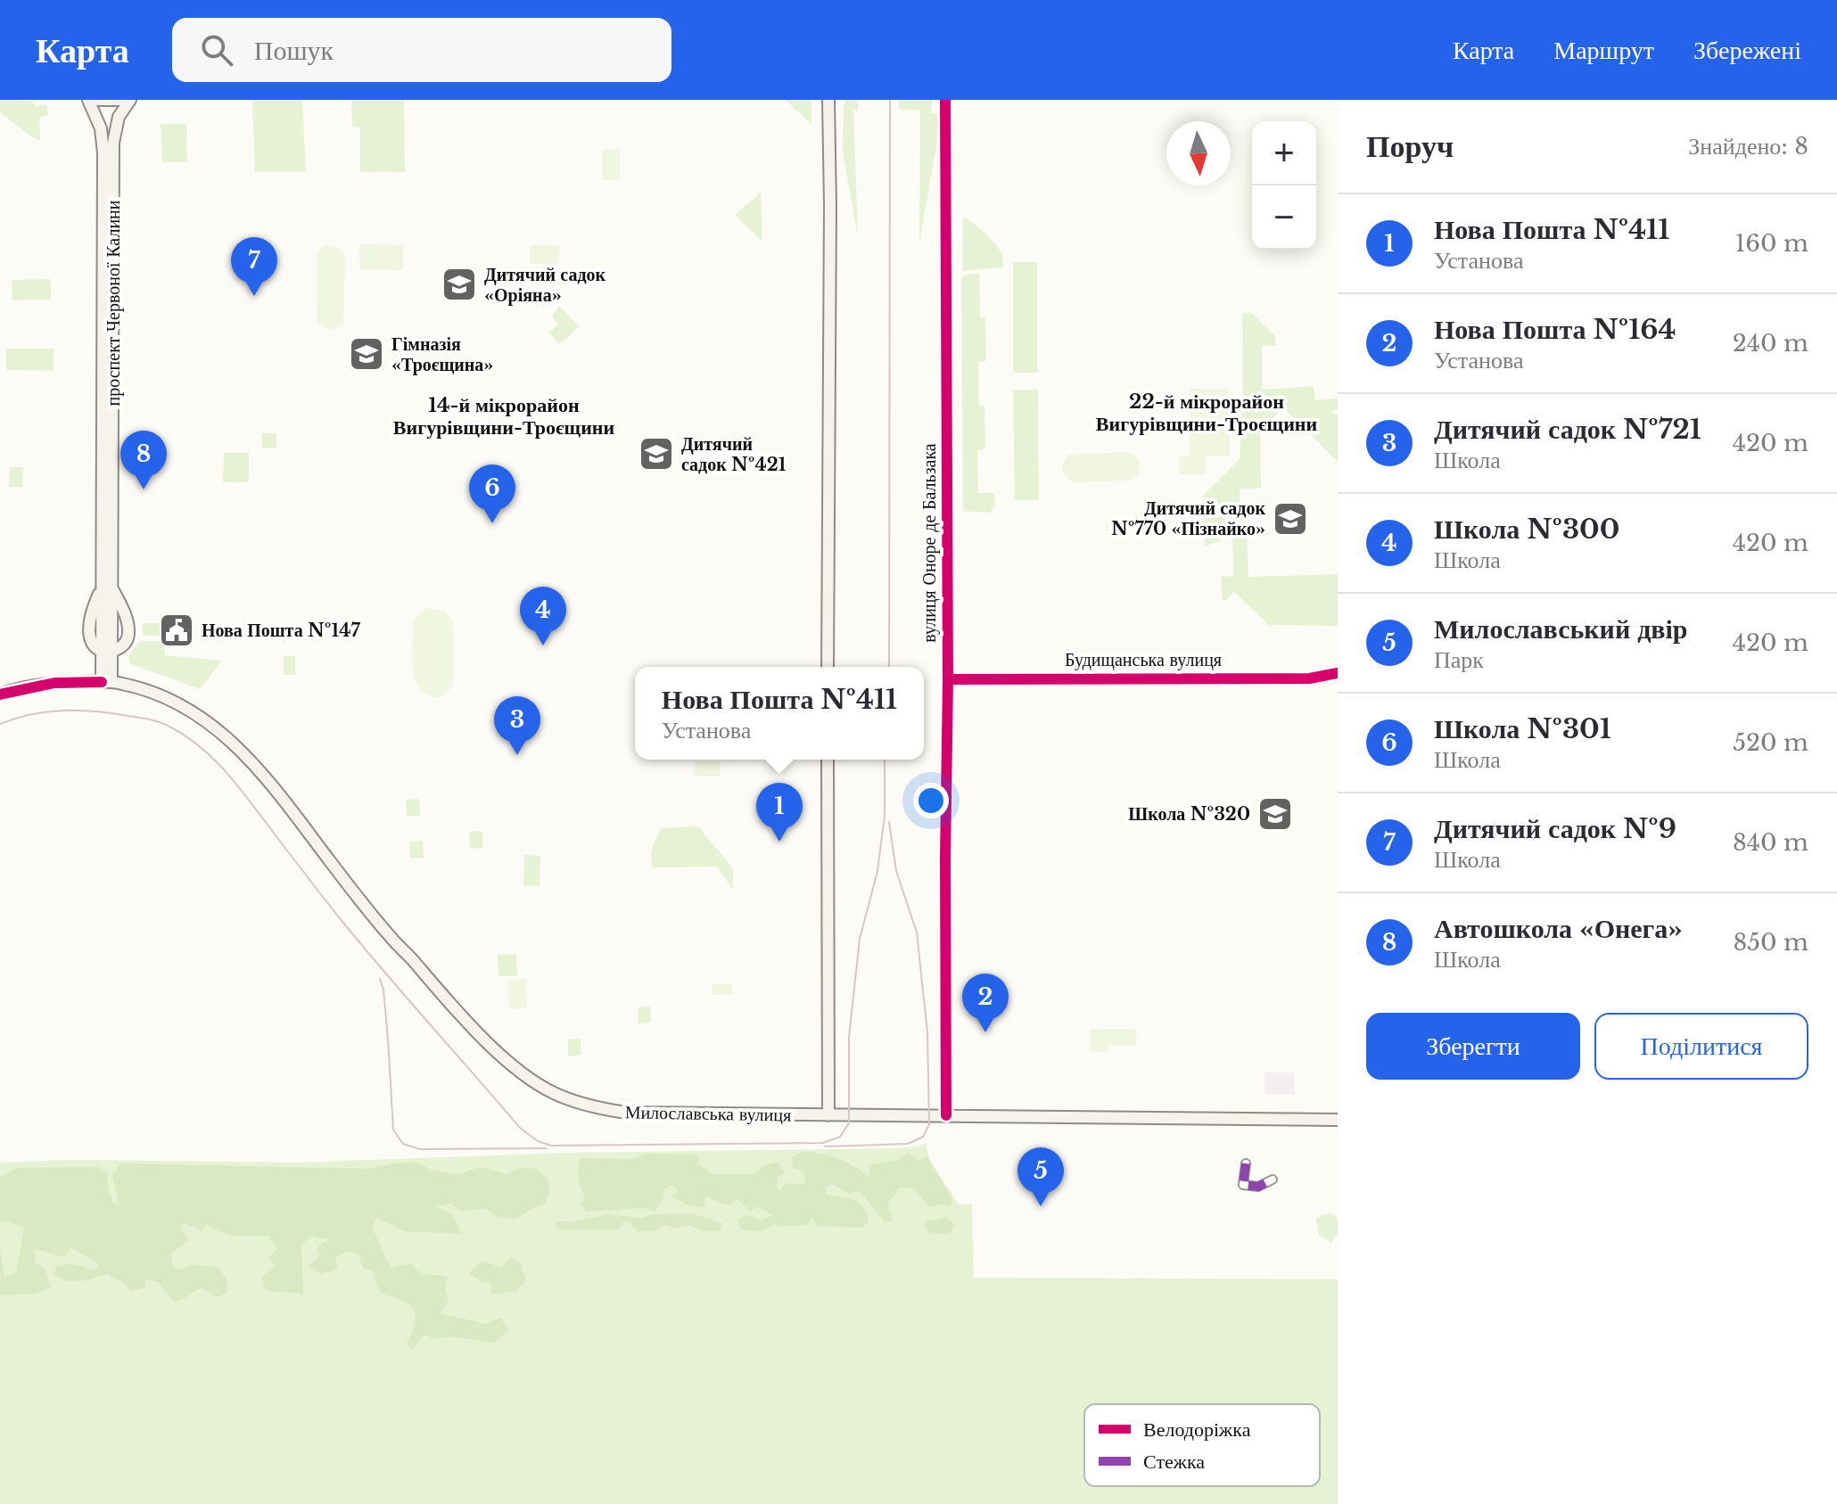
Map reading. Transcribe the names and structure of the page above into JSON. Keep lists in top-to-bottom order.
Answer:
{
  "streets": {
    "main road": ["проспект Червоної Калини", "вулиця Оноре де Бальзака", "Милославська вулиця"],
    "street": ["Будищанська вулиця"]
  },
  "crossings": [
    ["проспект Червоної Калини", "Милославська вулиця"],
    ["вулиця Оноре де Бальзака", "Будищанська вулиця"],
    ["вулиця Оноре де Бальзака", "Милославська вулиця"]
  ],
  "districts": ["22-й мікрорайон Вигурівщини-Троєщини", "14-й мікрорайон Вигурівщини-Троєщини"],
  "places": {
    "school or university": [
      "Дитячий садок «Оріяна»",
      "Гімназія «Троєщина»",
      "Дитячий садок №421",
      "Дитячий садок №770 «Пізнайко»",
      "Школа №320"
    ],
    "public building": ["Нова Пошта №147"]
  },
  "legend": ["Велодоріжка", "Стежка"],
  "north": "bottom",
  "page": {
    "header": "Карта",
    "search": "Пошук",
    "nav": ["Карта", "Маршрут", "Збережені"],
    "heading": ["Поруч", "Знайдено: 8"],
    "map_buttons": ["+", "−"],
    "list": [
      {
        "mark": "1",
        "name": "Нова Пошта №411",
        "note": "Установа",
        "value": "160 m"
      },
      {
        "mark": "2",
        "name": "Нова Пошта №164",
        "note": "Установа",
        "value": "240 m"
      },
      {
        "mark": "3",
        "name": "Дитячий садок №721",
        "note": "Школа",
        "value": "420 m"
      },
      {
        "mark": "4",
        "name": "Школа №300",
        "note": "Школа",
        "value": "420 m"
      },
      {
        "mark": "5",
        "name": "Милославський двір",
        "note": "Парк",
        "value": "420 m"
      },
      {
        "mark": "6",
        "name": "Школа №301",
        "note": "Школа",
        "value": "520 m"
      },
      {
        "mark": "7",
        "name": "Дитячий садок №9",
        "note": "Школа",
        "value": "840 m"
      },
      {
        "mark": "8",
        "name": "Автошкола «Онега»",
        "note": "Школа",
        "value": "850 m"
      }
    ],
    "pins": [
      "7",
      "8",
      "6",
      "4",
      "3",
      "1",
      "2",
      "5"
    ],
    "popup": ["Нова Пошта №411", "Установа"],
    "buttons": ["Зберегти", "Поділитися"]
  }
}
